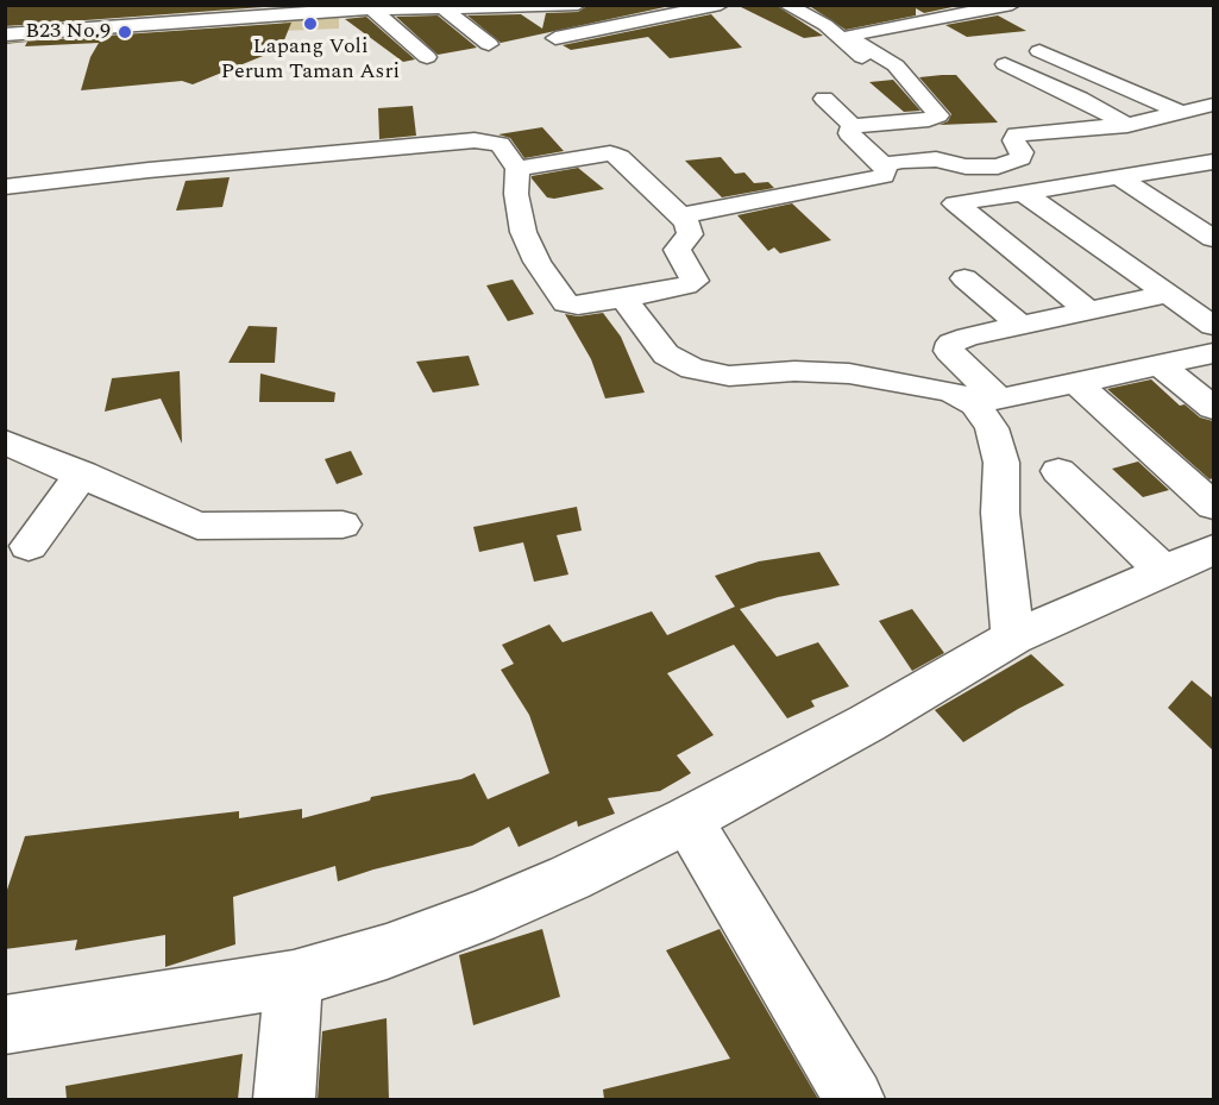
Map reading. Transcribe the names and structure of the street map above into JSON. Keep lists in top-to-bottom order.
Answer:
{
  "places": ["Lapang Voli Perum Taman Asri", "B23 No.9"]
}
